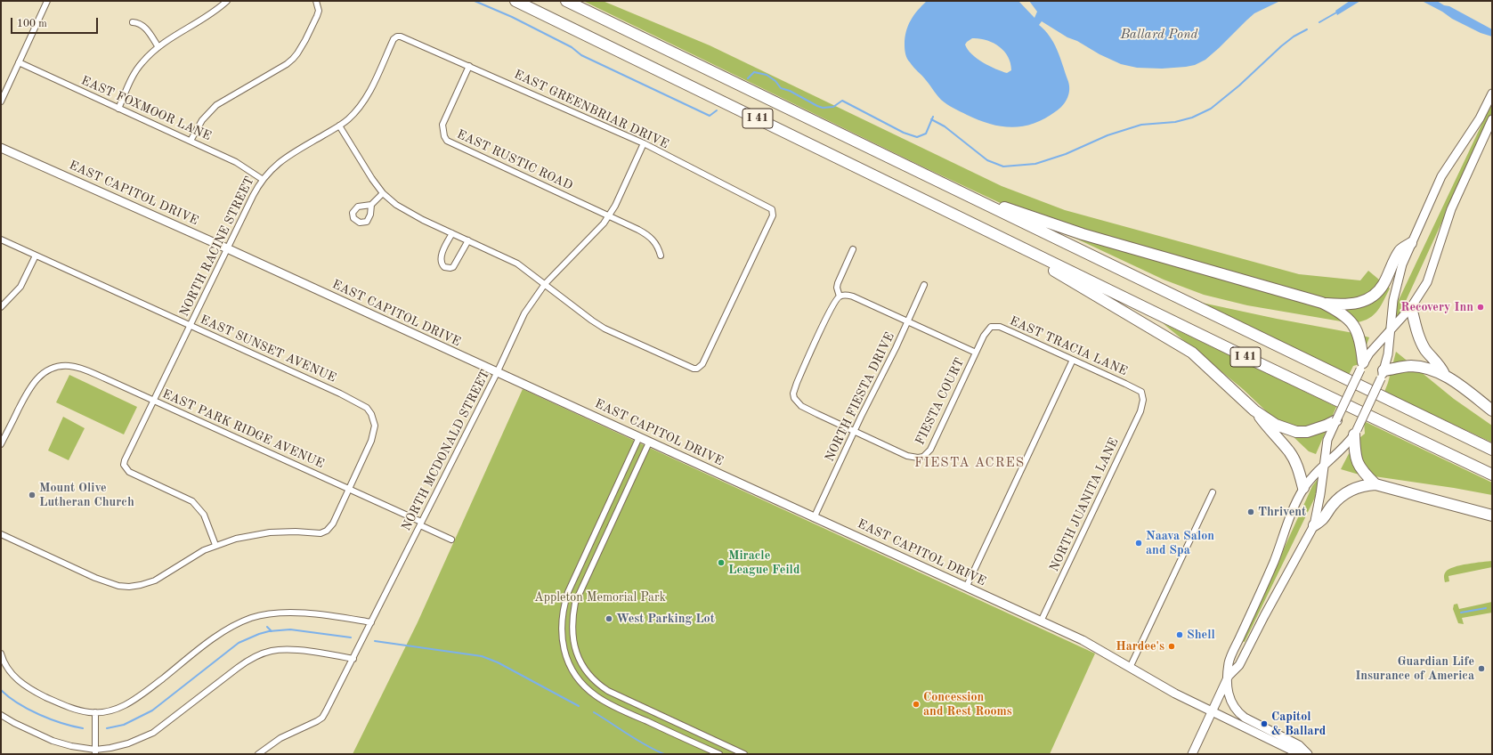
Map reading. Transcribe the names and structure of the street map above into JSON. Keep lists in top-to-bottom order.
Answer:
{
  "streets": {
    "highway": ["I 41"],
    "main road": ["EAST CAPITOL DRIVE"],
    "street": [
      "EAST FOXMOOR LANE",
      "EAST GREENBRIAR DRIVE",
      "EAST RUSTIC ROAD",
      "NORTH RACINE STREET",
      "EAST TRACIA LANE",
      "EAST SUNSET AVENUE",
      "NORTH FIESTA DRIVE",
      "FIESTA COURT",
      "EAST PARK RIDGE AVENUE",
      "NORTH MCDONALD STREET",
      "NORTH JUANITA LANE"
    ]
  },
  "crossings": [
    ["EAST FOXMOOR LANE", "NORTH RACINE STREET"],
    ["EAST GREENBRIAR DRIVE", "EAST RUSTIC ROAD"],
    ["EAST GREENBRIAR DRIVE", "NORTH RACINE STREET"],
    ["EAST GREENBRIAR DRIVE", "NORTH MCDONALD STREET"],
    ["EAST RUSTIC ROAD", "NORTH MCDONALD STREET"],
    ["EAST CAPITOL DRIVE", "NORTH RACINE STREET"],
    ["EAST CAPITOL DRIVE", "NORTH FIESTA DRIVE"],
    ["EAST CAPITOL DRIVE", "NORTH MCDONALD STREET"],
    ["EAST CAPITOL DRIVE", "NORTH JUANITA LANE"],
    ["NORTH RACINE STREET", "EAST SUNSET AVENUE"],
    ["NORTH RACINE STREET", "EAST PARK RIDGE AVENUE"],
    ["EAST TRACIA LANE", "FIESTA COURT"],
    ["EAST TRACIA LANE", "NORTH JUANITA LANE"],
    ["EAST SUNSET AVENUE", "EAST PARK RIDGE AVENUE"],
    ["NORTH FIESTA DRIVE", "FIESTA COURT"],
    ["EAST PARK RIDGE AVENUE", "NORTH MCDONALD STREET"]
  ],
  "districts": ["FIESTA ACRES"],
  "water": ["Ballard Pond"],
  "parks": ["Appleton Memorial Park"],
  "places": [
    "Recovery Inn",
    "Mount Olive Lutheran Church",
    "Thrivent",
    "Naava Salon and Spa",
    "Miracle League Feild",
    "West Parking Lot",
    "Shell",
    "Hardee's",
    "Guardian Life Insurance of America",
    "Concession and Rest Rooms",
    "Capitol & Ballard"
  ],
  "scale_bar": "100 m"
}
